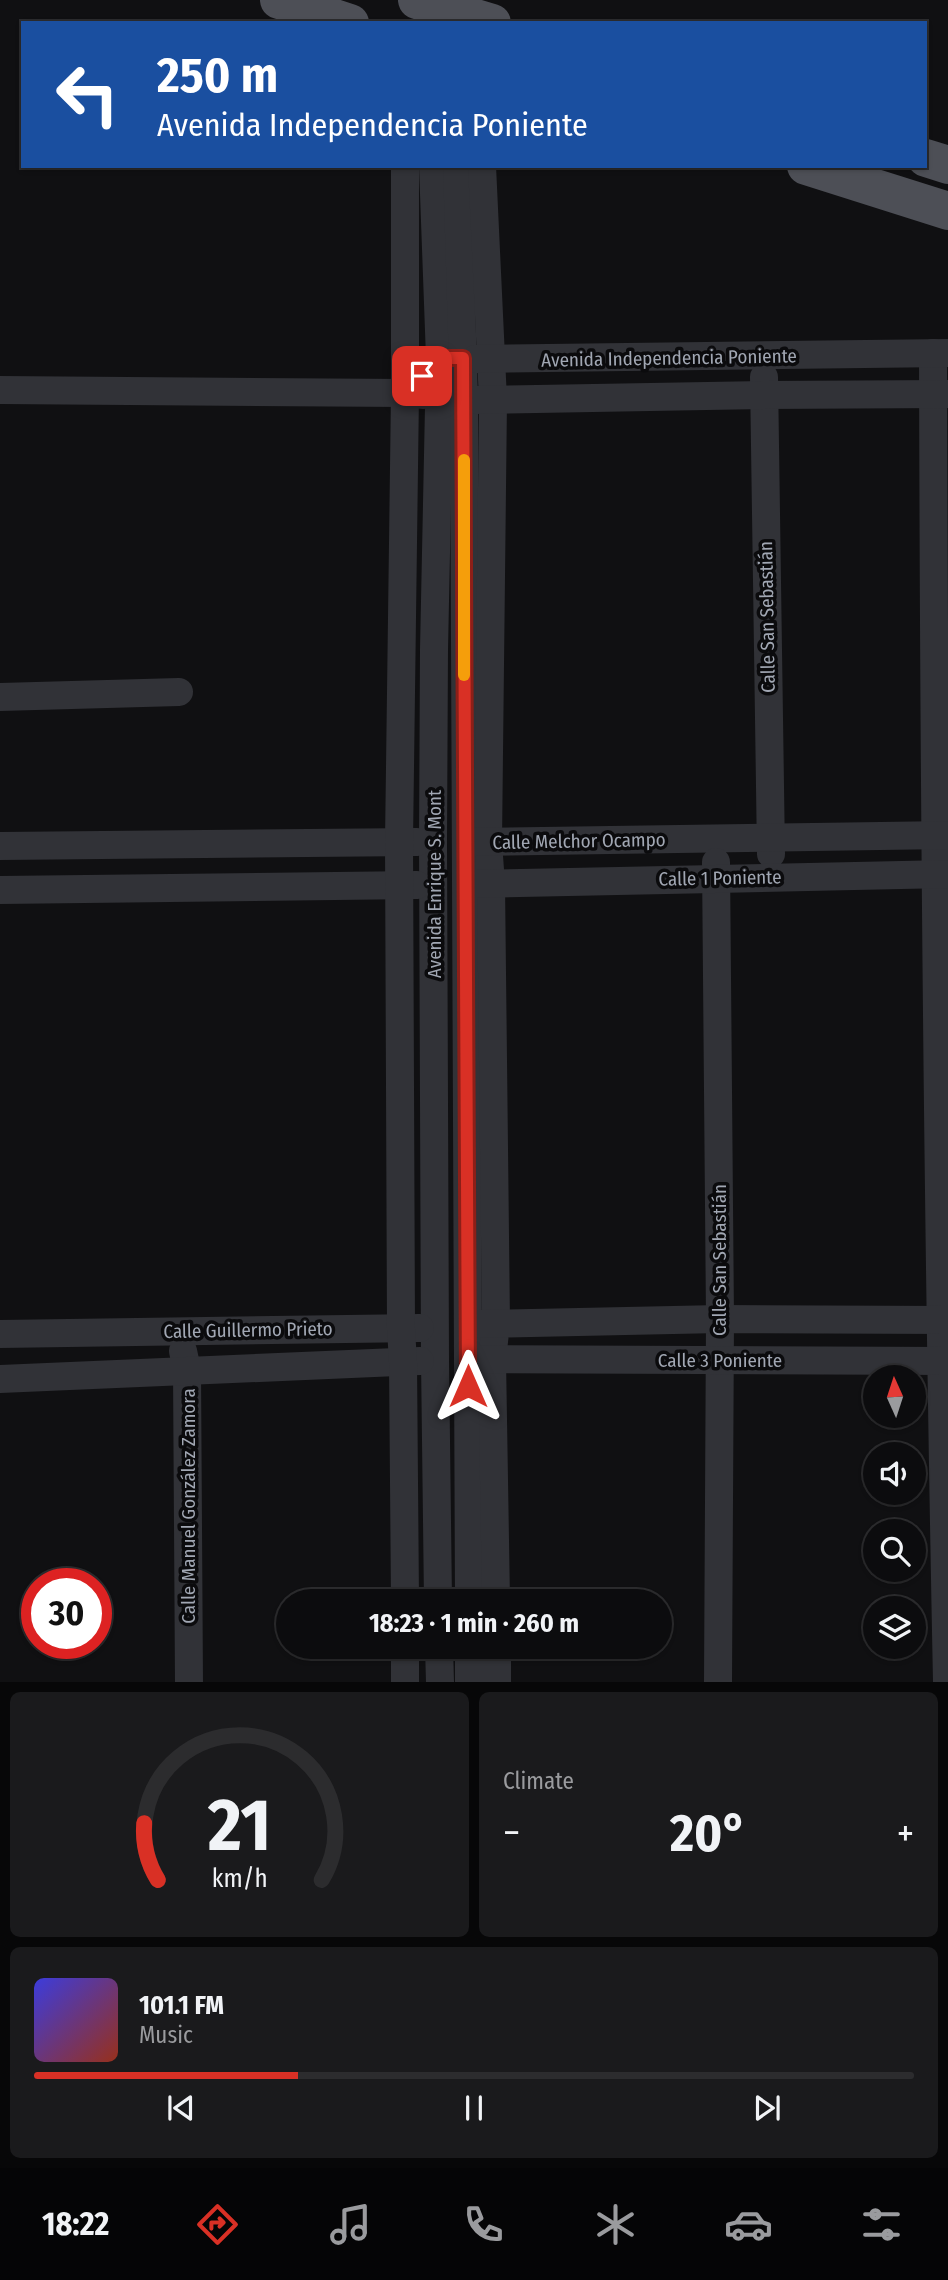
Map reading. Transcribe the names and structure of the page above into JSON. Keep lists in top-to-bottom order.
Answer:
{
  "streets": {
    "street": [
      "Avenida Independencia Poniente",
      "Calle San Sebastián",
      "Calle Melchor Ocampo",
      "Calle 1 Poniente",
      "Avenida Enrique S. Mont",
      "Calle Guillermo Prieto",
      "Calle 3 Poniente",
      "Calle Manuel González Zamora"
    ]
  },
  "crossings": [
    ["Avenida Independencia Poniente", "Calle San Sebastián"],
    ["Avenida Independencia Poniente", "Avenida Enrique S. Mont"],
    ["Calle San Sebastián", "Calle Melchor Ocampo"],
    ["Calle San Sebastián", "Calle 1 Poniente"],
    ["Calle San Sebastián", "Calle Guillermo Prieto"],
    ["Calle San Sebastián", "Calle 3 Poniente"],
    ["Calle Melchor Ocampo", "Avenida Enrique S. Mont"],
    ["Calle 1 Poniente", "Avenida Enrique S. Mont"],
    ["Avenida Enrique S. Mont", "Calle Guillermo Prieto"],
    ["Avenida Enrique S. Mont", "Calle 3 Poniente"],
    ["Calle Guillermo Prieto", "Calle 3 Poniente"],
    ["Calle Guillermo Prieto", "Calle Manuel González Zamora"]
  ],
  "north": "top",
  "page": {
    "turn": ["250 m", "Avenida Independencia Poniente"],
    "limit": "30",
    "trip": "18:23 · 1 min · 260 m",
    "tile": "Climate",
    "heat": ["−", "20°", "+"],
    "song": ["101.1 FM", "Music"],
    "tabs": "18:22",
    "gauge": ["21", "km/h"]
  }
}
